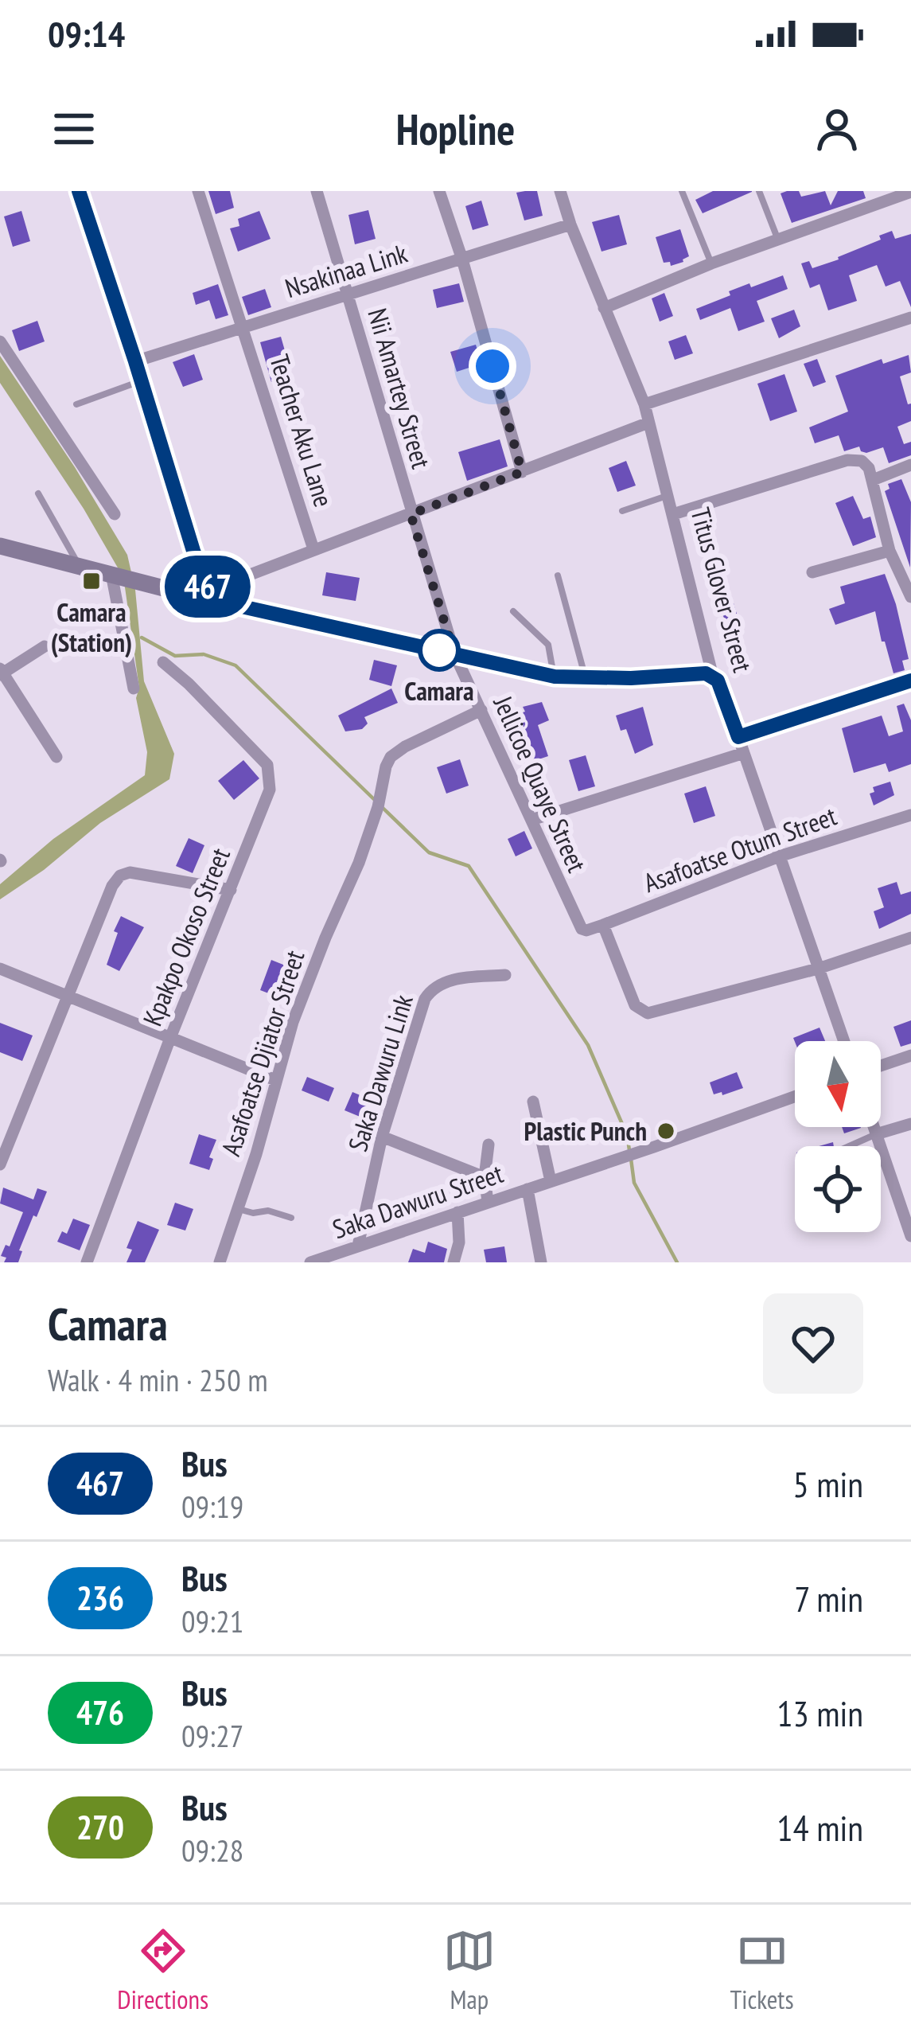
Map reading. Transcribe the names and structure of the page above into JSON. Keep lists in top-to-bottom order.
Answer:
{
  "streets": {
    "main road": ["Titus Glover Street"],
    "street": [
      "Nsakinaa Link",
      "Nii Amartey Street",
      "Teacher Aku Lane",
      "Jellicoe Quaye Street",
      "Asafoatse Otum Street",
      "Kpakpo Okoso Street",
      "Asafoatse Djiator Street",
      "Saka Dawuru Link",
      "Saka Dawuru Street"
    ]
  },
  "crossings": [
    ["Nsakinaa Link", "Nii Amartey Street"],
    ["Nsakinaa Link", "Teacher Aku Lane"],
    ["Nsakinaa Link", "Titus Glover Street"],
    ["Nii Amartey Street", "Jellicoe Quaye Street"],
    ["Titus Glover Street", "Asafoatse Otum Street"],
    ["Jellicoe Quaye Street", "Asafoatse Otum Street"],
    ["Jellicoe Quaye Street", "Asafoatse Djiator Street"],
    ["Saka Dawuru Link", "Saka Dawuru Street"]
  ],
  "places": {
    "transit": ["Camara (Station)"],
    "other": ["Camara", "Plastic Punch"]
  },
  "lines": ["bus line 467"],
  "north": "bottom",
  "page": {
    "status": "09:14",
    "header": "Hopline",
    "on_map": "467",
    "heading": ["Camara", "Walk · 4 min · 250 m"],
    "list": [
      {
        "mark": "467",
        "name": "Bus",
        "note": "09:19",
        "value": "5 min"
      },
      {
        "mark": "236",
        "name": "Bus",
        "note": "09:21",
        "value": "7 min"
      },
      {
        "mark": "476",
        "name": "Bus",
        "note": "09:27",
        "value": "13 min"
      },
      {
        "mark": "270",
        "name": "Bus",
        "note": "09:28",
        "value": "14 min"
      }
    ],
    "tabs": ["Directions", "Map", "Tickets"]
  }
}
